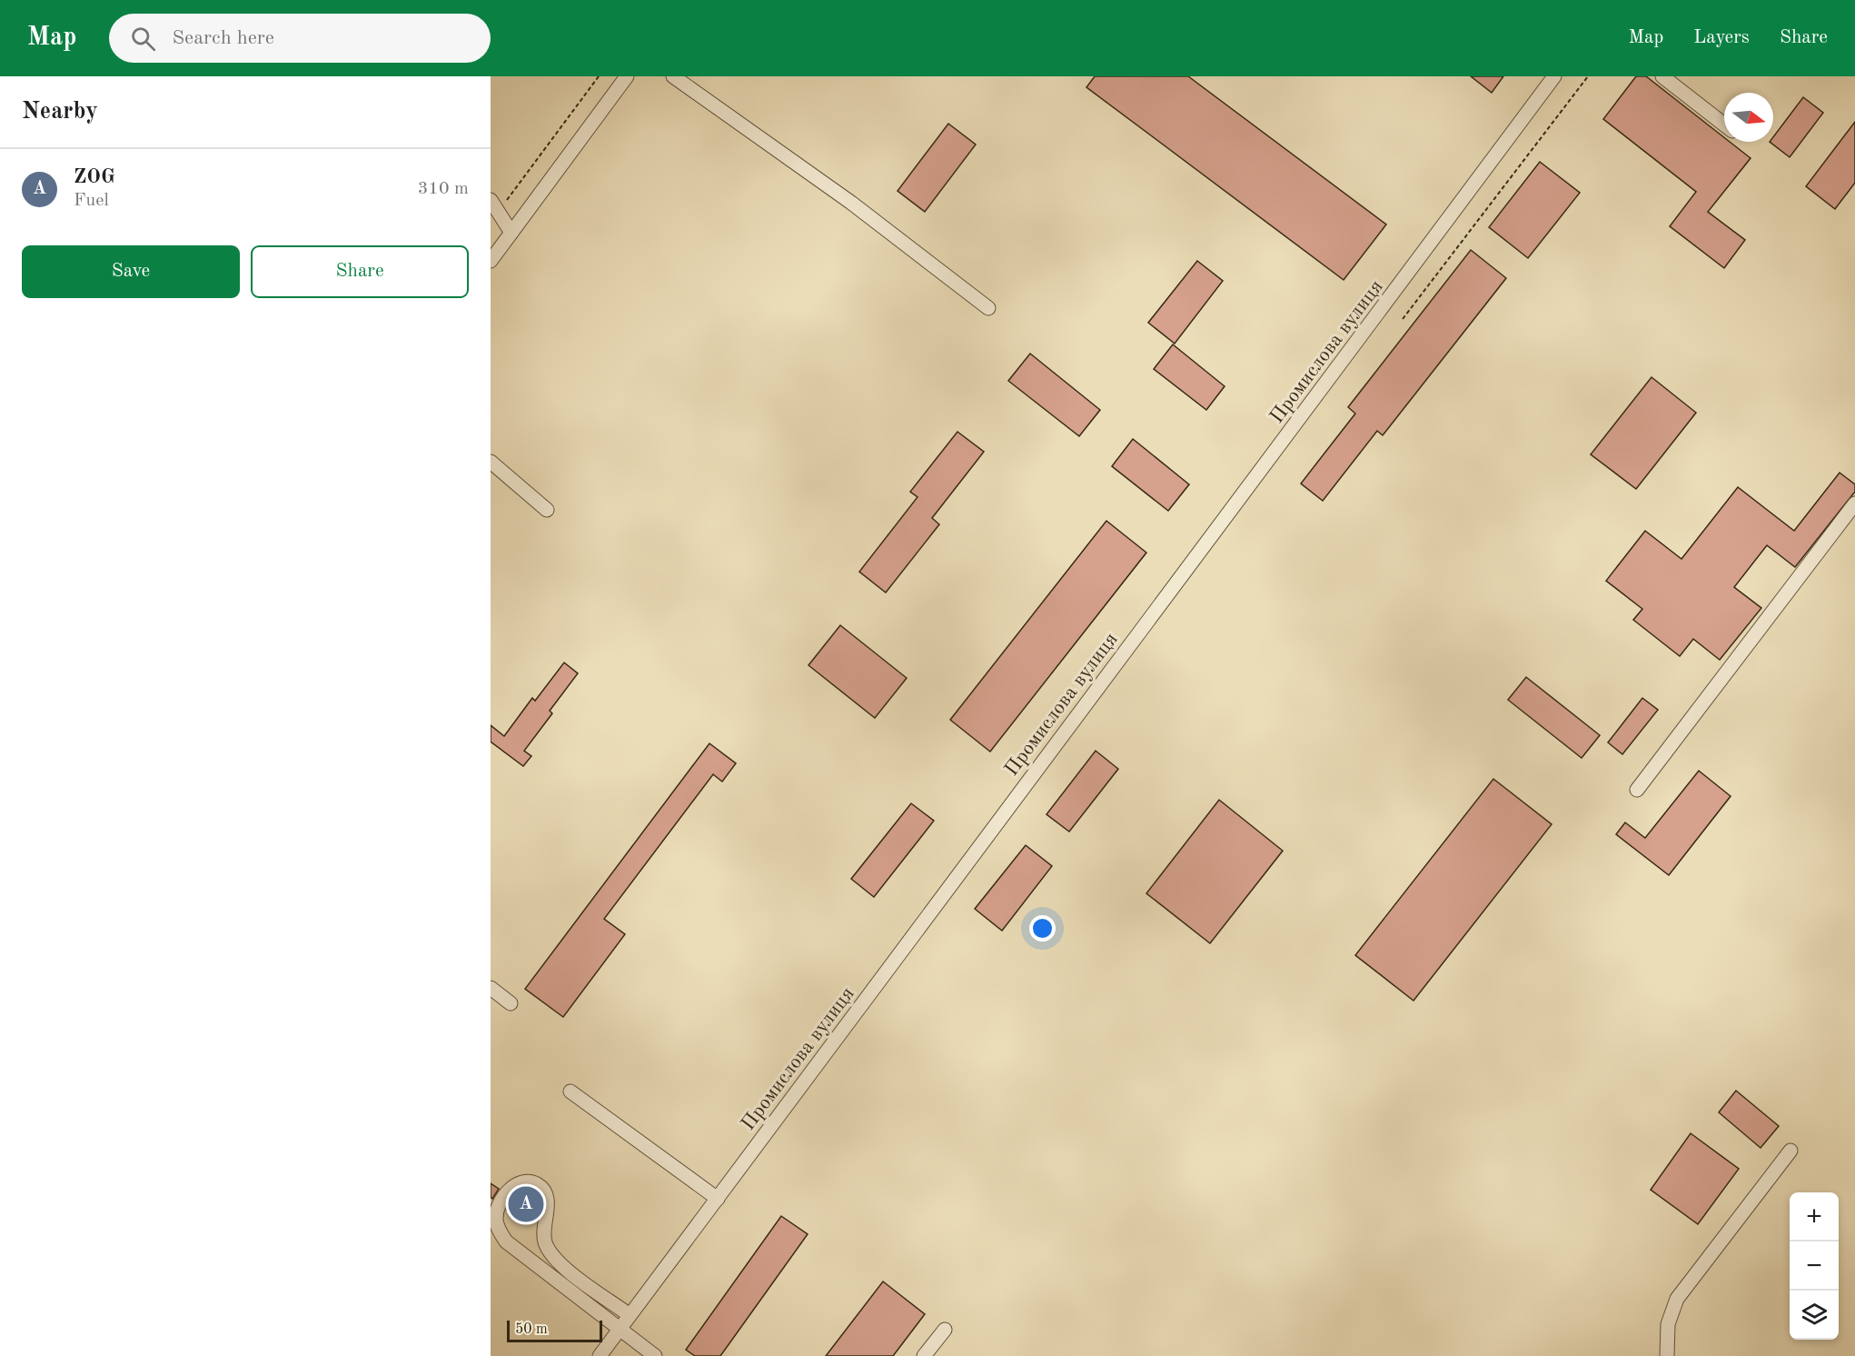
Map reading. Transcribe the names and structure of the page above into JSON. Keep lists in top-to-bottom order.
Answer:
{
  "streets": {
    "street": ["Промислова вулиця"]
  },
  "scale_bar": "50 m",
  "north": "right",
  "page": {
    "header": "Map",
    "search": "Search here",
    "nav": ["Map", "Layers", "Share"],
    "heading": "Nearby",
    "list": [
      {
        "mark": "A",
        "name": "ZOG",
        "note": "Fuel",
        "value": "310 m"
      }
    ],
    "buttons": ["Save", "Share"],
    "pins": "A",
    "map_buttons": ["+", "−"],
    "scale": "50 m"
  }
}
